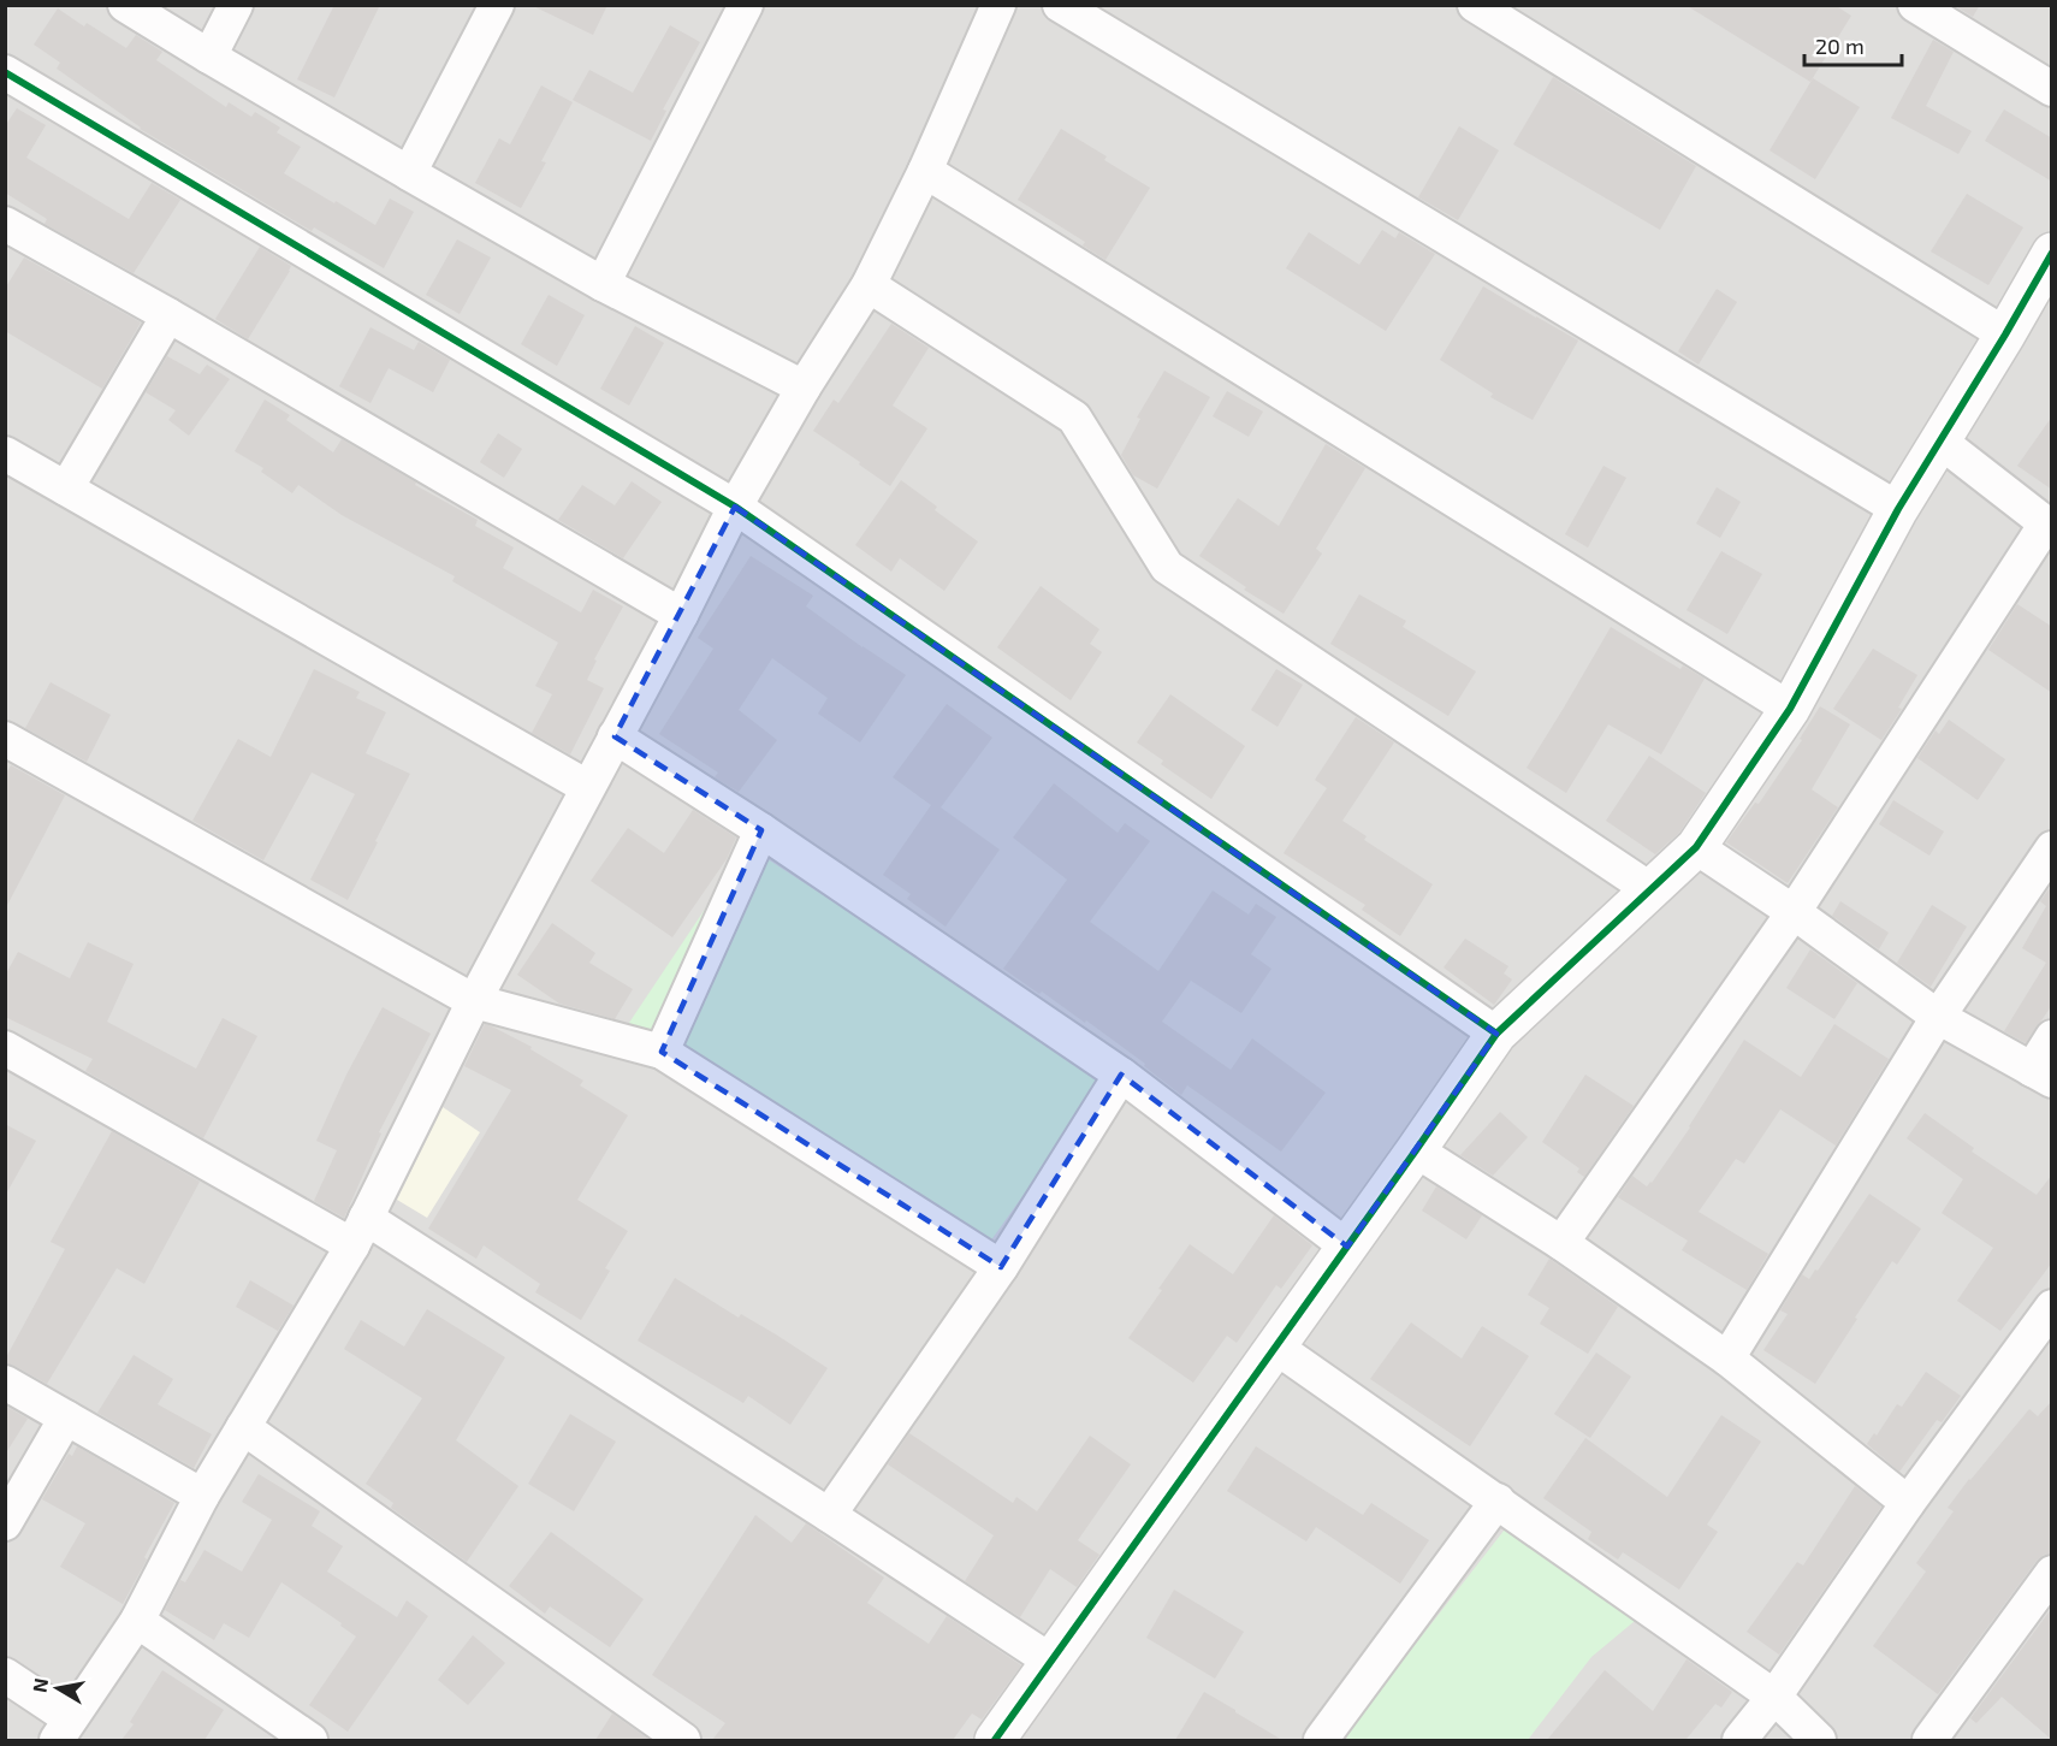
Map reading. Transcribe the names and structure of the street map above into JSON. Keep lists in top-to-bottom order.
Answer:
{
  "scale_bar": "20 m",
  "north": "left"
}
